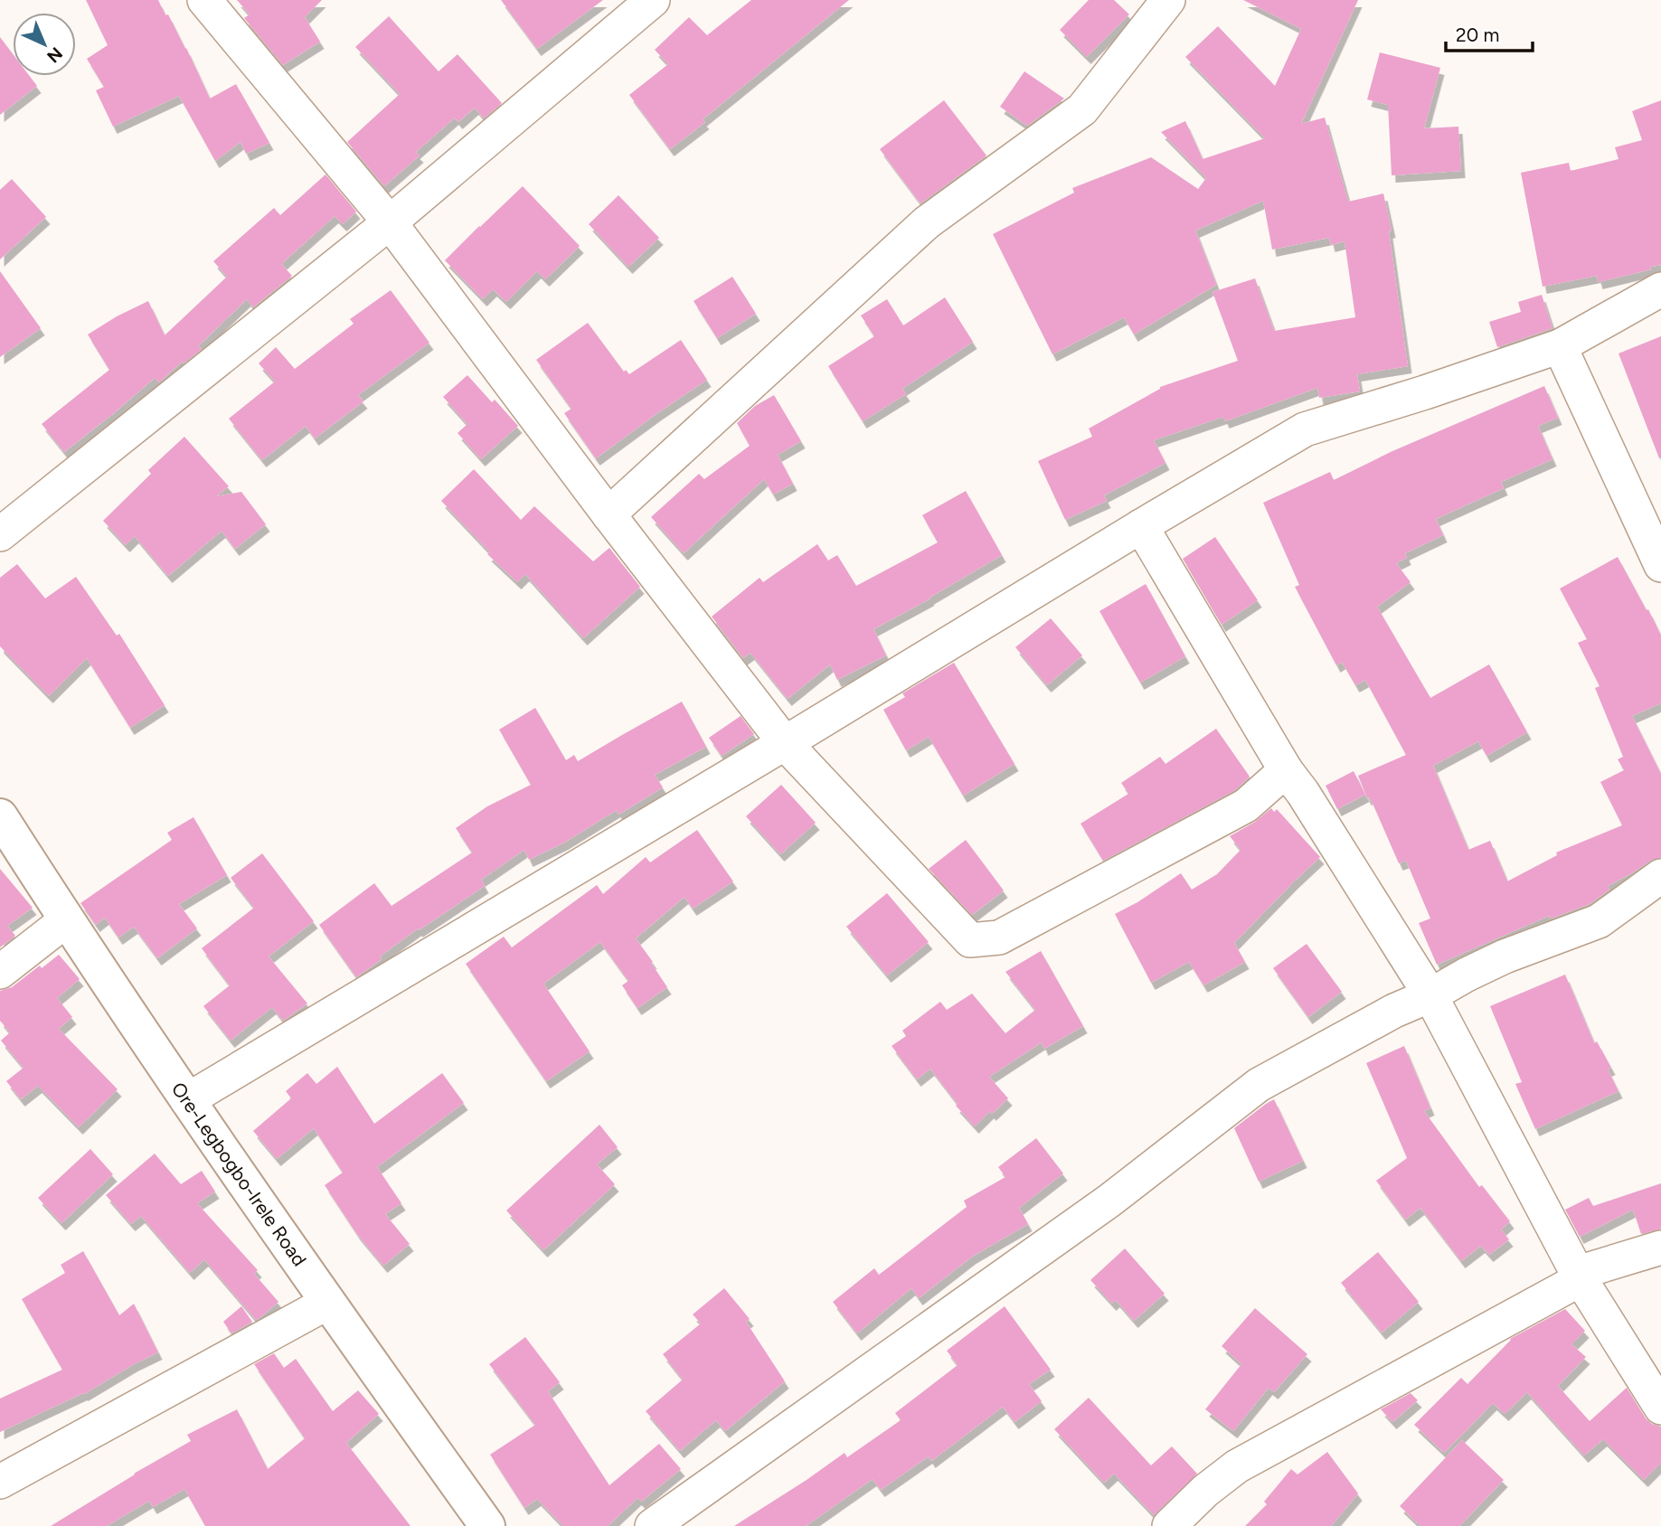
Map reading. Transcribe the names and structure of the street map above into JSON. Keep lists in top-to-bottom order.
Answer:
{
  "streets": {
    "main road": ["Ore-Legbogbo-Irele Road"]
  },
  "scale_bar": "20 m",
  "north": "bottom right"
}
